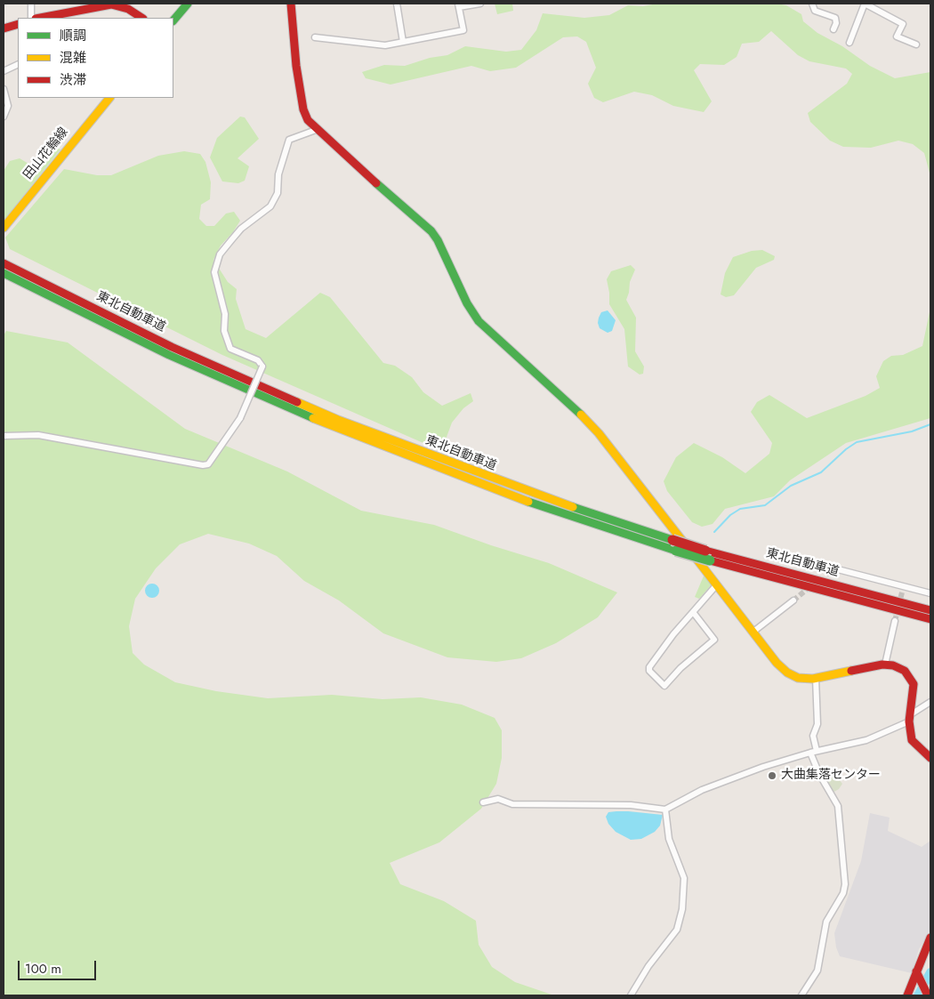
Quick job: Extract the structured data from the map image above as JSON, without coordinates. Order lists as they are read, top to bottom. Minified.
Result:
{"streets":{"main road":["田山花輪線","東北自動車道"]},"places":["大曲集落センター"],"legend":["順調","混雑","渋滞"],"scale_bar":"100 m"}
